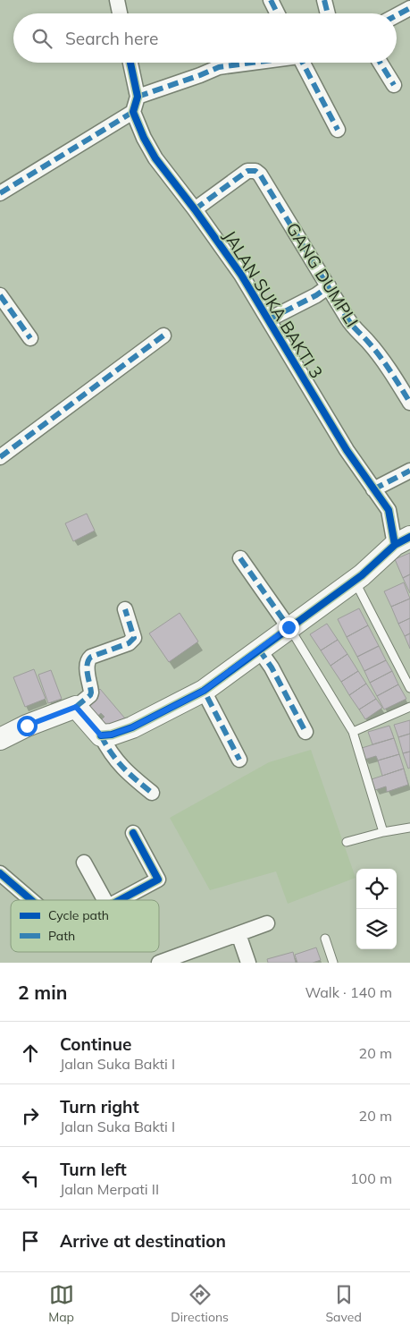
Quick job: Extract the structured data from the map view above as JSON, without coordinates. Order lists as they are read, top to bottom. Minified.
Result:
{"streets":{"street":["GANG DUMPLI","JALAN SUKA BAKTI 3"]},"crossings":[["GANG DUMPLI","JALAN SUKA BAKTI 3"]],"legend":["Cycle path","Path"],"page":{"search":"Search here","heading":["2 min","Walk · 140 m"],"list":[["Continue","Jalan Suka Bakti I","20 m"],["Turn right","Jalan Suka Bakti I","20 m"],["Turn left","Jalan Merpati II","100 m"],"Arrive at destination"],"nav":["Map","Directions","Saved"]}}
